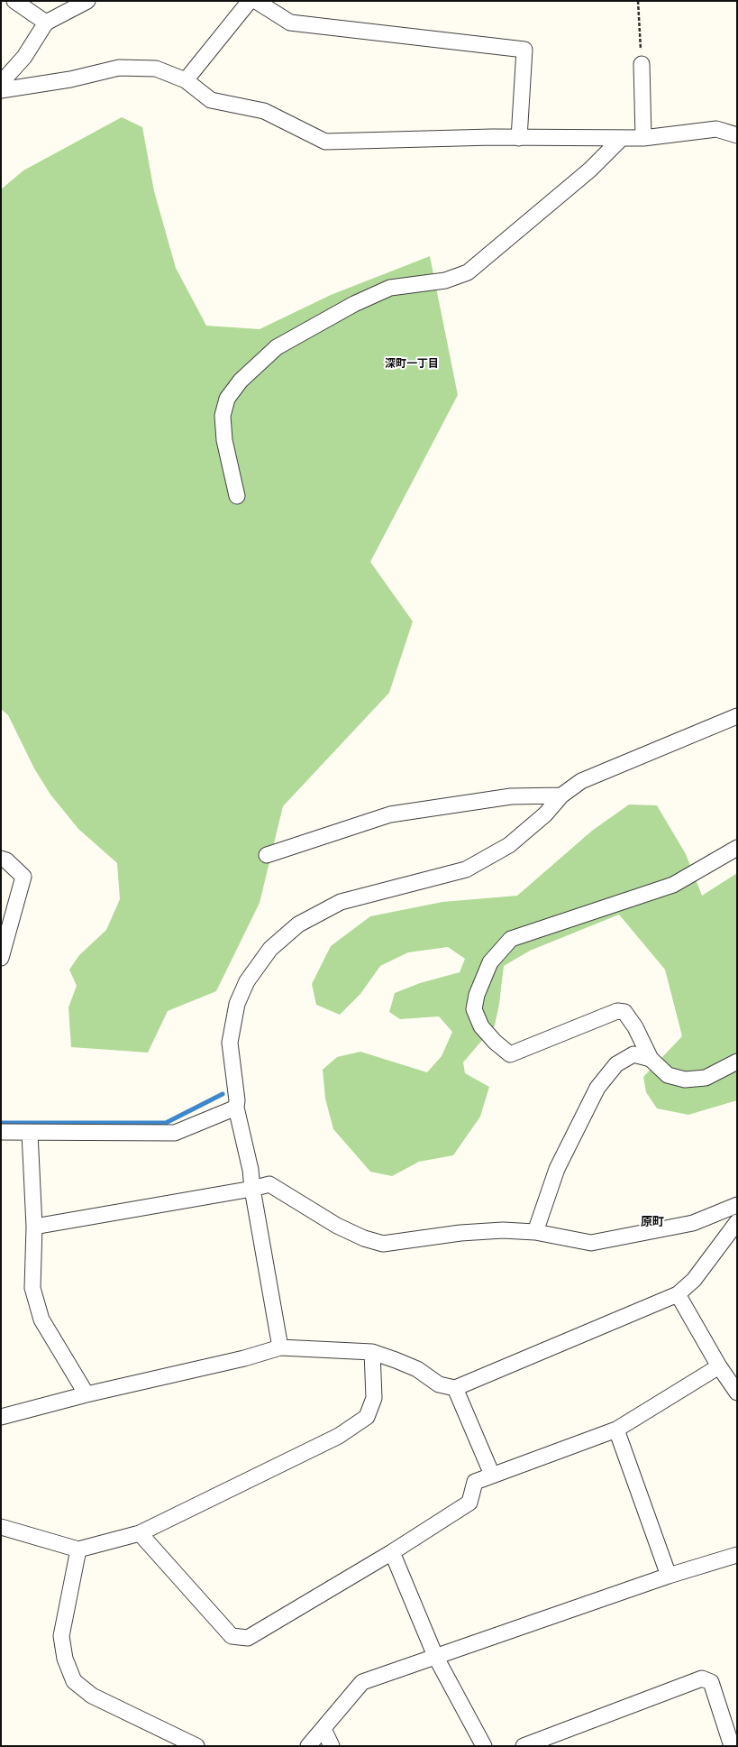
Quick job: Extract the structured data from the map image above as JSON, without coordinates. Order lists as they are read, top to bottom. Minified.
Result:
{"districts":["深町一丁目","原町"]}
